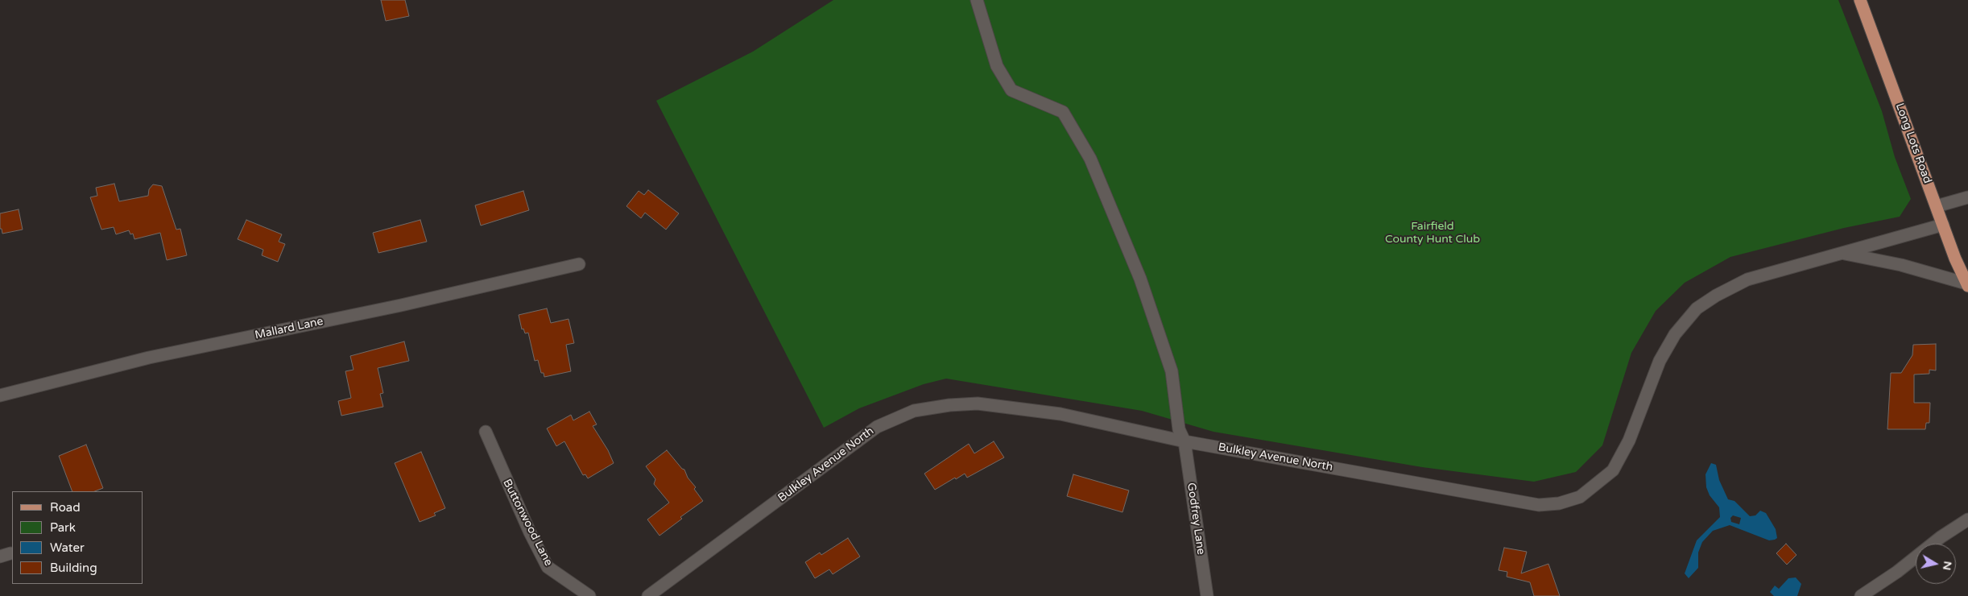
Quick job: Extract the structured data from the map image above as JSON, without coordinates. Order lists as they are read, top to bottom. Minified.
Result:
{"streets":{"main road":["Long Lots Road"],"street":["Mallard Lane","Bulkley Avenue North","Godfrey Lane","Buttonwood Lane"]},"crossings":[["Long Lots Road","Bulkley Avenue North"],["Bulkley Avenue North","Godfrey Lane"]],"parks":["Fairfield County Hunt Club"],"legend":["Road","Park","Water","Building"],"north":"right"}
